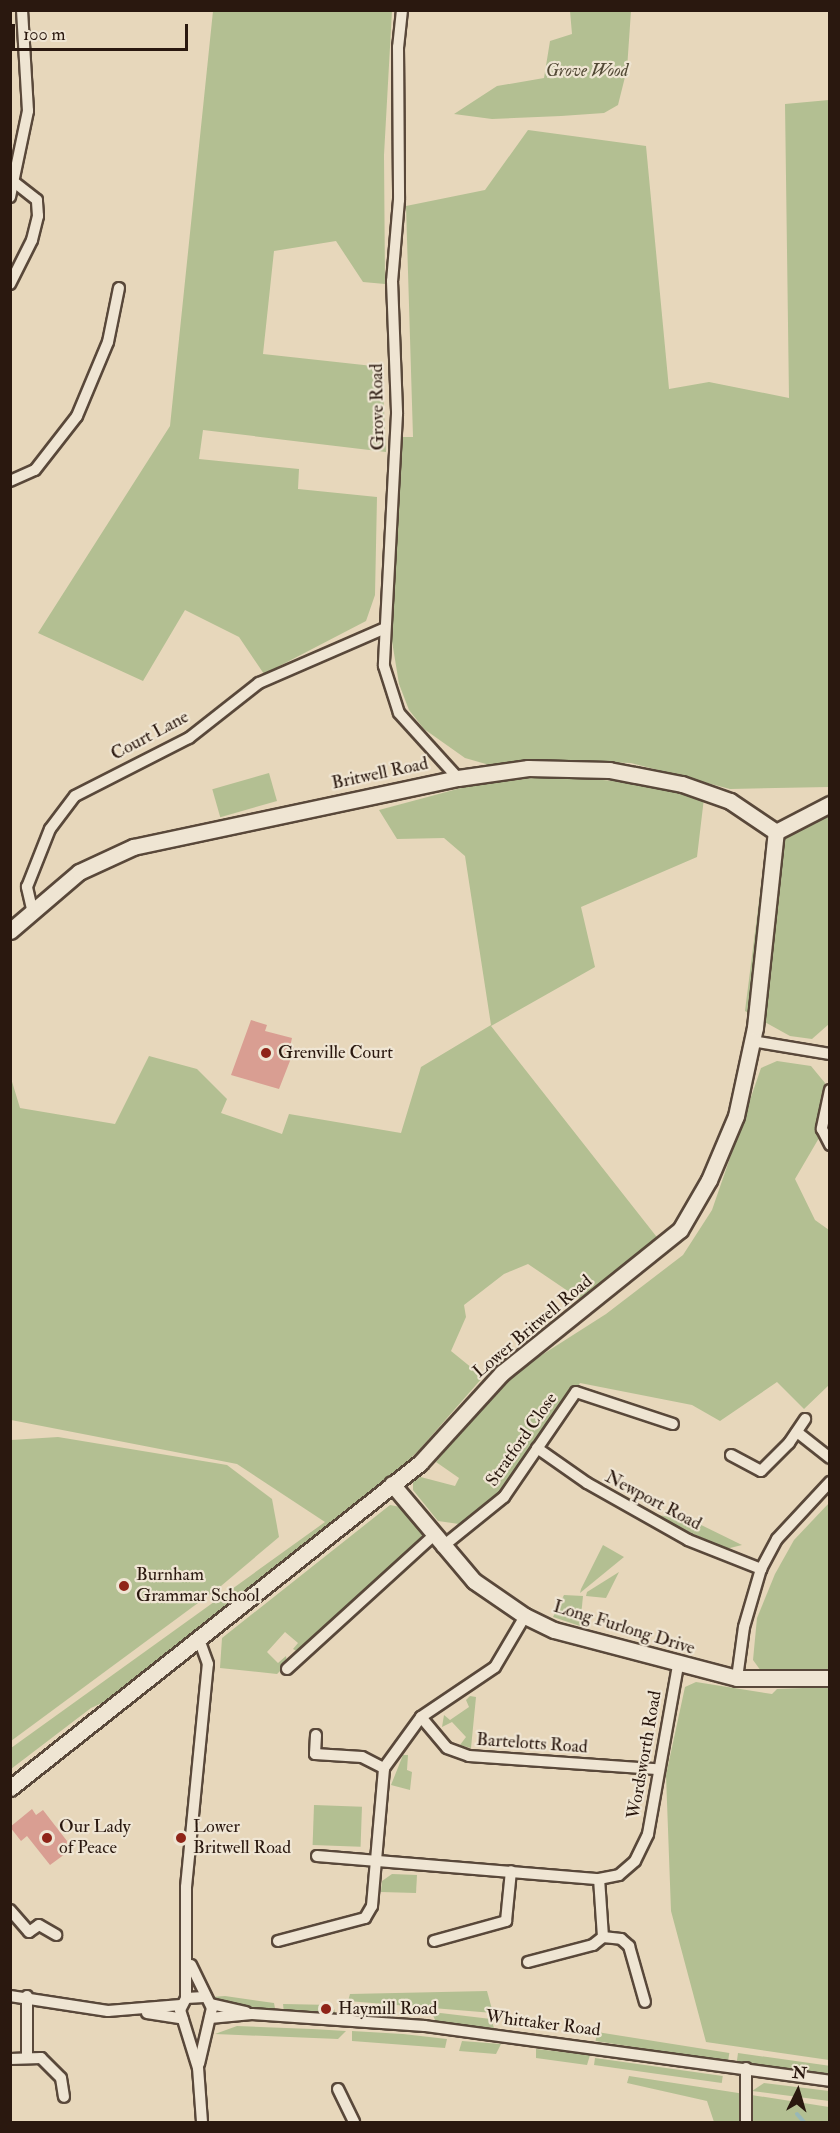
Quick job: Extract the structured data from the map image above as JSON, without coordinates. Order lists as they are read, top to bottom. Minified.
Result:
{"streets":{"street":["Grove Road","Court Lane","Britwell Road","Lower Britwell Road","Stratford Close","Newport Road","Long Furlong Drive","Bartelotts Road","Wordsworth Road","Whittaker Road"]},"crossings":[["Grove Road","Court Lane"],["Grove Road","Britwell Road"],["Court Lane","Britwell Road"],["Britwell Road","Lower Britwell Road"],["Lower Britwell Road","Long Furlong Drive"],["Stratford Close","Newport Road"],["Stratford Close","Long Furlong Drive"],["Long Furlong Drive","Wordsworth Road"],["Bartelotts Road","Wordsworth Road"]],"parks":["Grove Wood"],"places":["Grenville Court","Burnham Grammar School","Our Lady of Peace","Lower Britwell Road","Haymill Road"],"scale_bar":"100 m","north":"top"}
